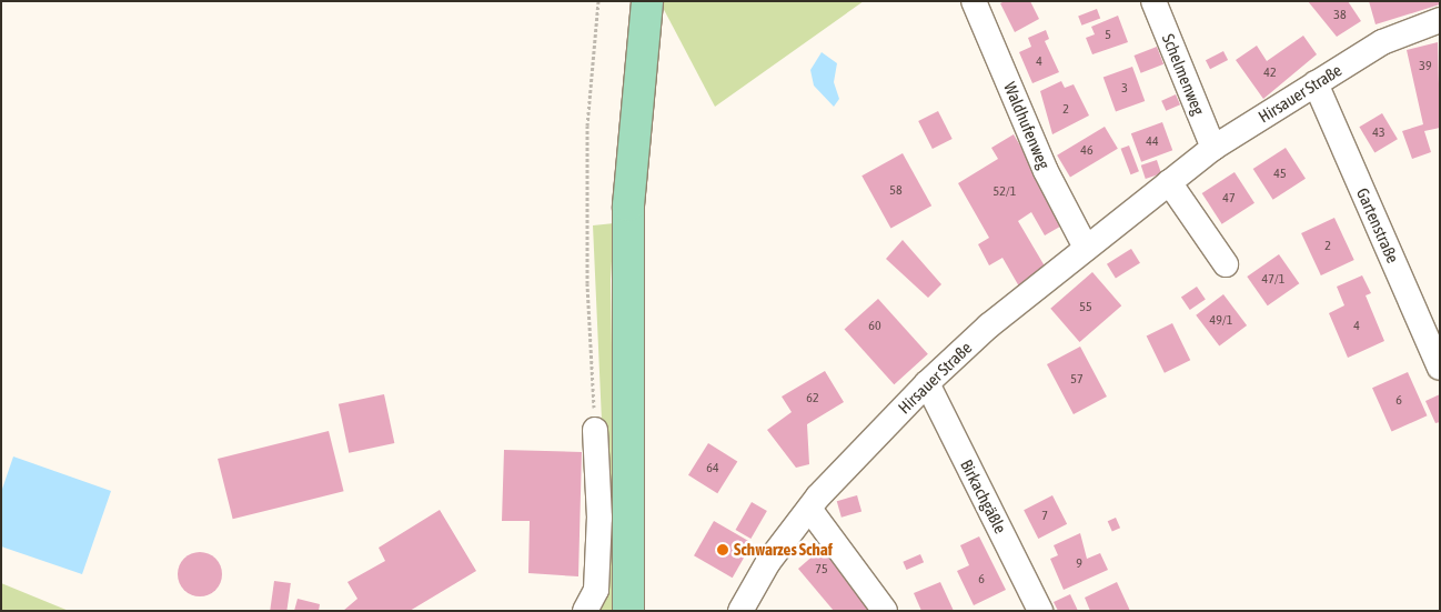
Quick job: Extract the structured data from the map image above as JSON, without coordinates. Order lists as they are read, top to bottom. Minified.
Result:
{"streets":{"street":["Schelmenweg","Hirsauer Straße","Waldhufenweg","Gartenstraße","Birkachgäßle"]},"crossings":[["Schelmenweg","Hirsauer Straße"],["Hirsauer Straße","Waldhufenweg"],["Hirsauer Straße","Gartenstraße"],["Hirsauer Straße","Birkachgäßle"]],"places":["Schwarzes Schaf"],"house_numbers":["38","5","4","39","42","3","2","43","44","46","45","58","52/1","47","2","47/1","55","49/1","60","4","57","62","6","64","7","9","75","6"]}
